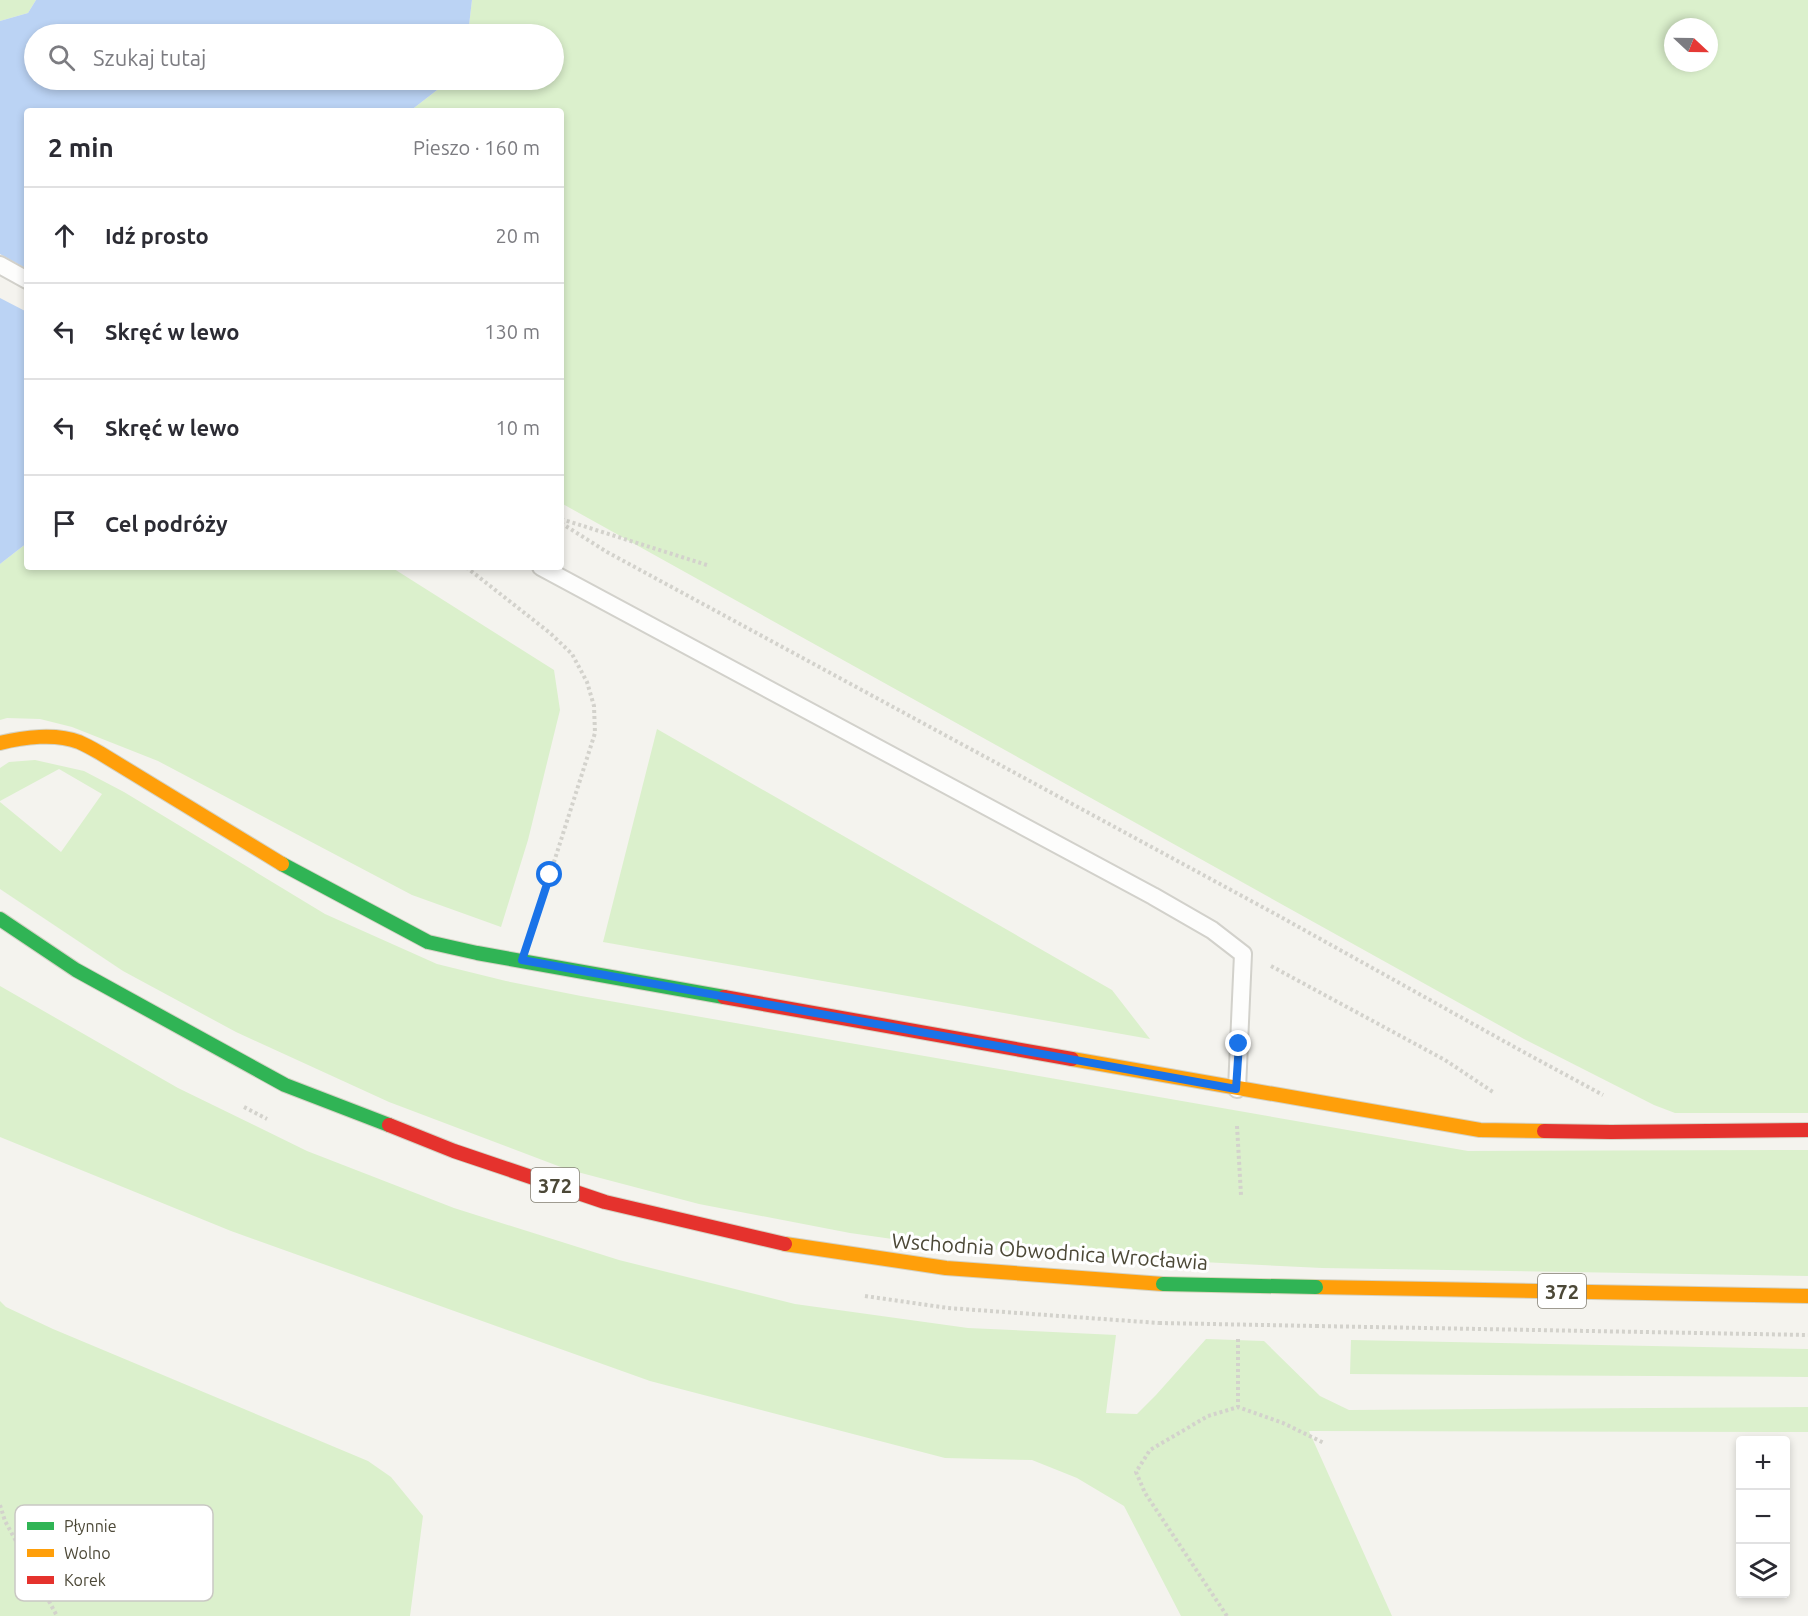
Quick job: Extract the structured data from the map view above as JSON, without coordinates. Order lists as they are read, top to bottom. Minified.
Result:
{"streets":{"street":["372","Wschodnia Obwodnica Wrocławia"]},"legend":["Płynnie","Wolno","Korek"],"north":"right","page":{"search":"Szukaj tutaj","heading":["2 min","Pieszo · 160 m"],"list":[["Idź prosto","20 m"],["Skręć w lewo","130 m"],["Skręć w lewo","10 m"],"Cel podróży"],"map_buttons":["+","−"]}}
